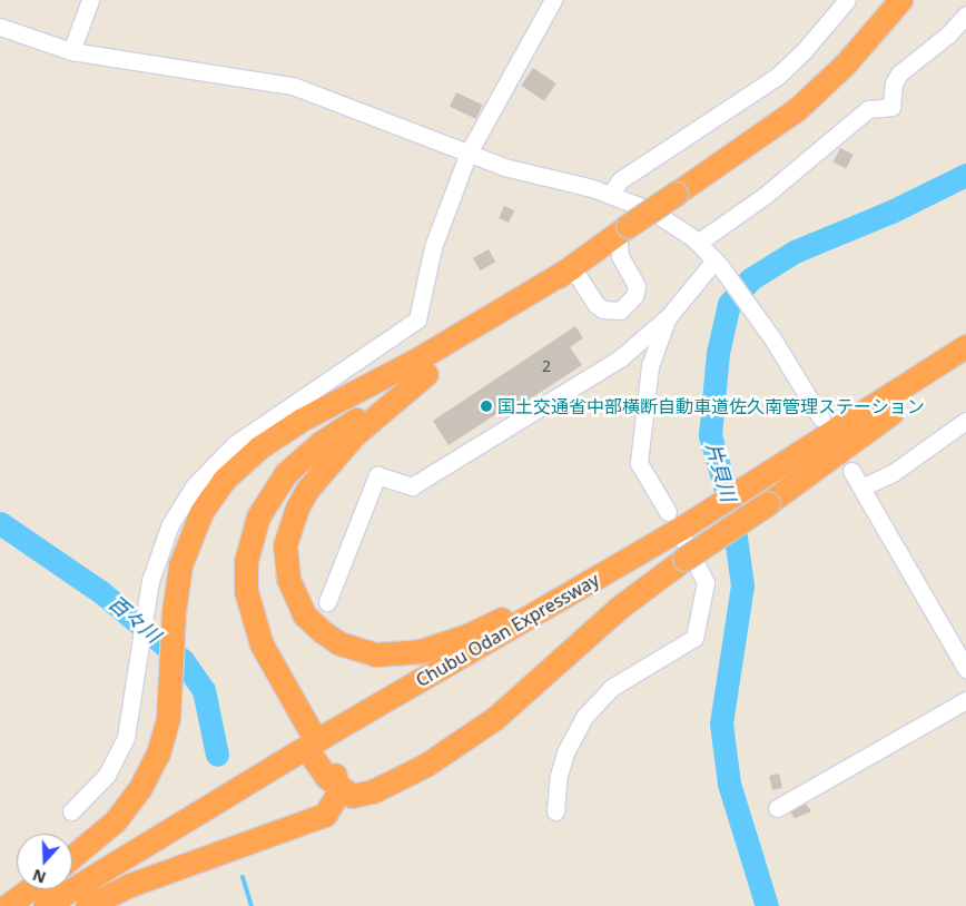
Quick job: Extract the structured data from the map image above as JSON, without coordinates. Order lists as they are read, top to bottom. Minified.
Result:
{"streets":{"highway":["Chubu Odan Expressway"]},"water":["片貝川","百々川"],"places":["国土交通省中部横断自動車道佐久南管理ステーション"],"house_numbers":["2"],"north":"bottom"}
